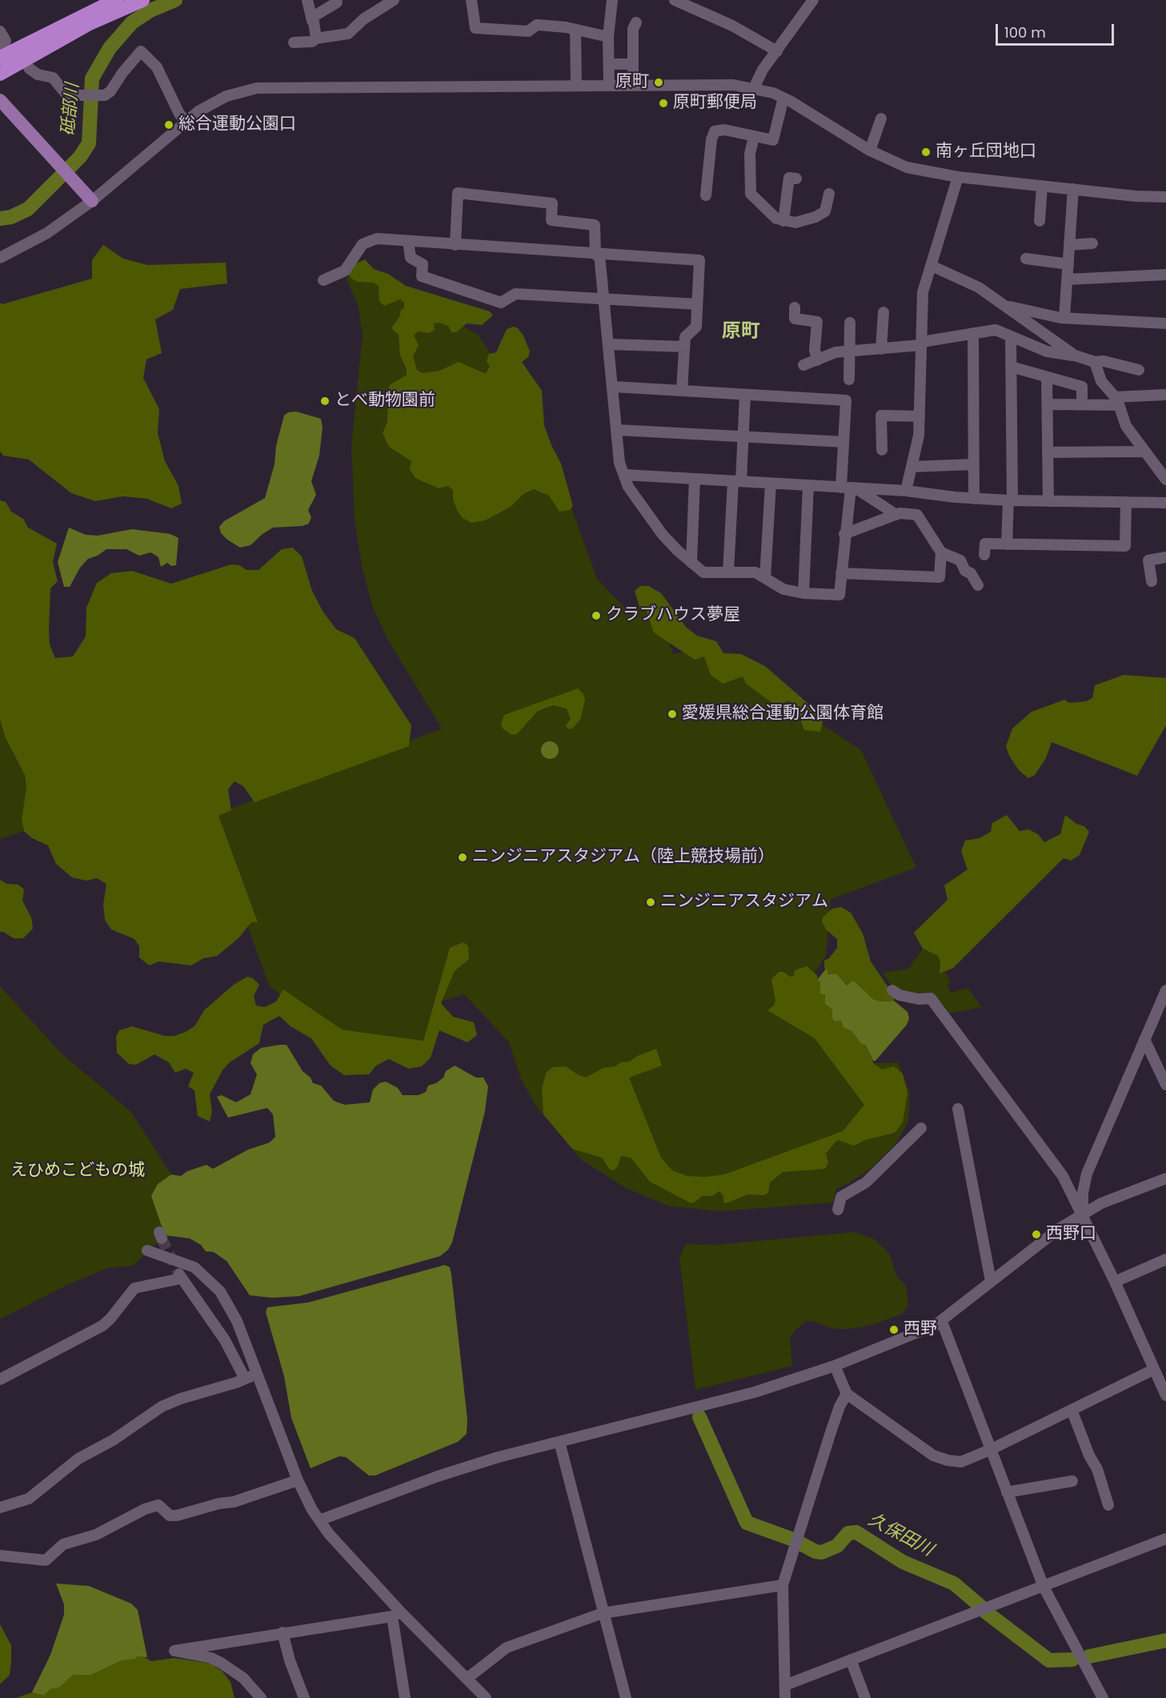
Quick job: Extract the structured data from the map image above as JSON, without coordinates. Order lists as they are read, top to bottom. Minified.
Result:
{"districts":["原町"],"water":["砥部川","久保田川"],"parks":["えひめこどもの城"],"places":["原町","原町郵便局","総合運動公園口","南ヶ丘団地口","とべ動物園前","クラブハウス夢屋","愛媛県総合運動公園体育館","ニンジニアスタジアム（陸上競技場前）","ニンジニアスタジアム","西野口","西野"],"scale_bar":"100 m"}
